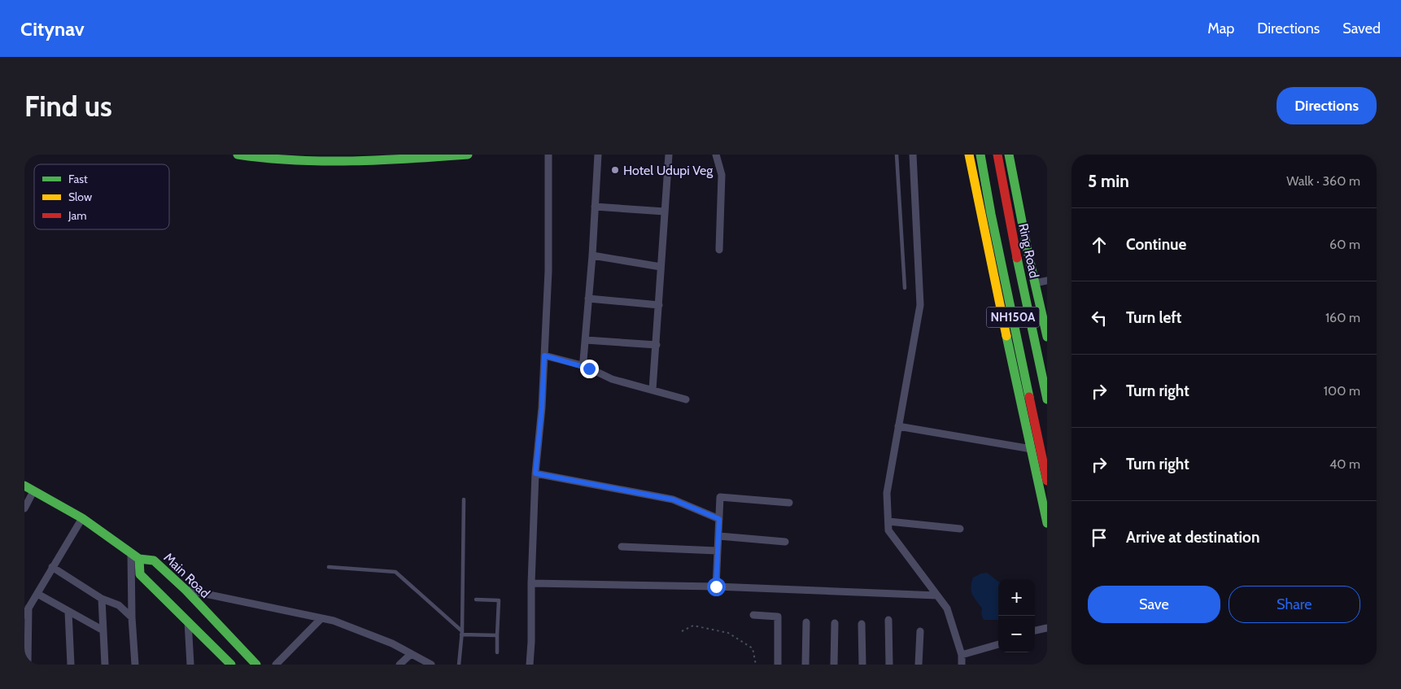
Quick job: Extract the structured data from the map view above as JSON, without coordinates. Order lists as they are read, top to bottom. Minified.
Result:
{"streets":{"main road":["Ring Road","NH150A","Main Road"]},"places":["Hotel Udupi Veg"],"legend":["Fast","Slow","Jam"],"page":{"header":"Citynav","nav":["Map","Directions","Saved"],"buttons":["Directions",["Save","Share"]],"title":"Find us","heading":["5 min","Walk · 360 m"],"list":[["Continue","60 m"],["Turn left","160 m"],["Turn right","100 m"],["Turn right","40 m"],"Arrive at destination"],"map_buttons":["+","−"]}}
